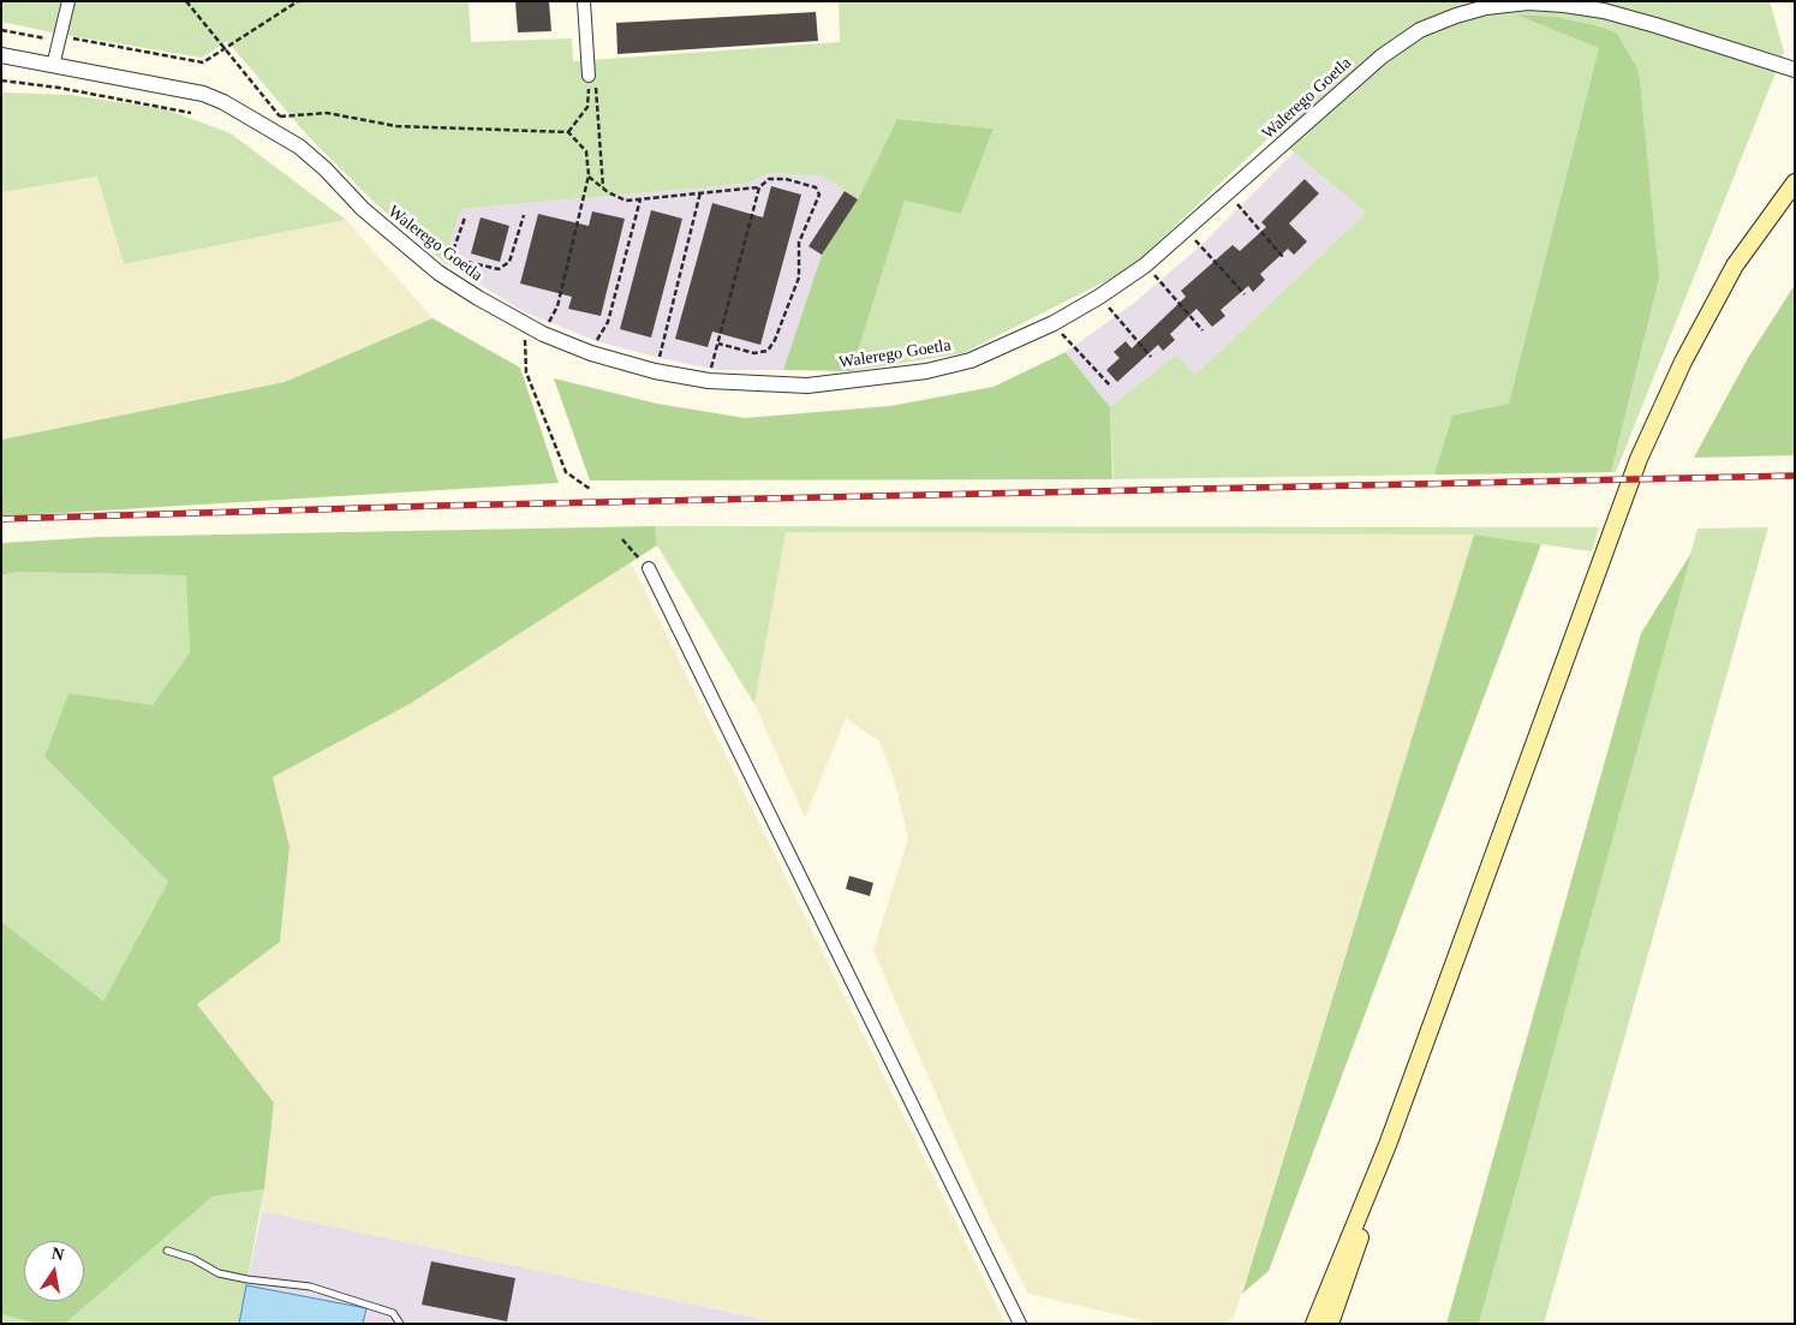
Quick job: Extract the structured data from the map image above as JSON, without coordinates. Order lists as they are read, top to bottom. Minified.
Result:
{"streets":{"street":["Walerego Goetla"]},"north":"top"}
